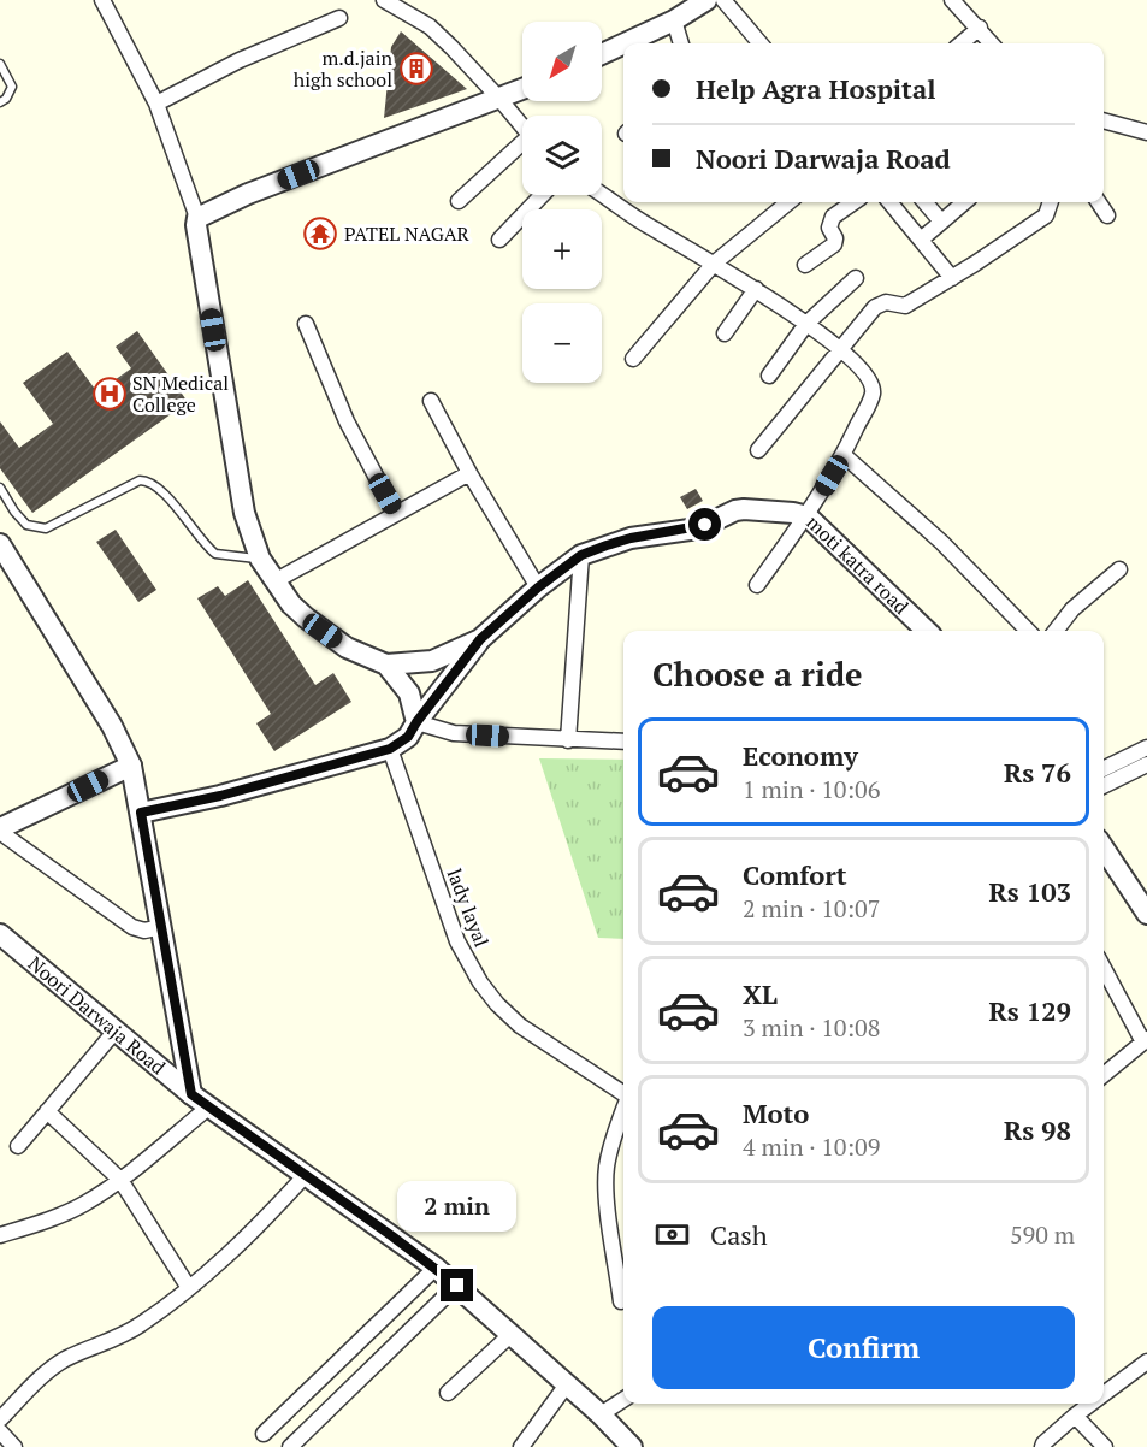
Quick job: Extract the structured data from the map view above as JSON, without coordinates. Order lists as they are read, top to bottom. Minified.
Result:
{"streets":{"street":["moti katra road","lady layal","Noori Darwaja Road"]},"places":{"building":["m.d.jain high school"],"temple":["PATEL NAGAR"],"hospital":["SN Medical College"]},"north":"bottom left","page":{"map_buttons":["+","−"],"banner":["Help Agra Hospital","Noori Darwaja Road"],"heading":"Choose a ride","list":[{"name":"Economy","note":"1 min · 10:06","value":"Rs 76"},{"name":"Comfort","note":"2 min · 10:07","value":"Rs 103"},{"name":"XL","note":"3 min · 10:08","value":"Rs 129"},{"name":"Moto","note":"4 min · 10:09","value":"Rs 98"}],"bubble":"2 min","pay":["Cash","590 m"],"buttons":"Confirm"}}
